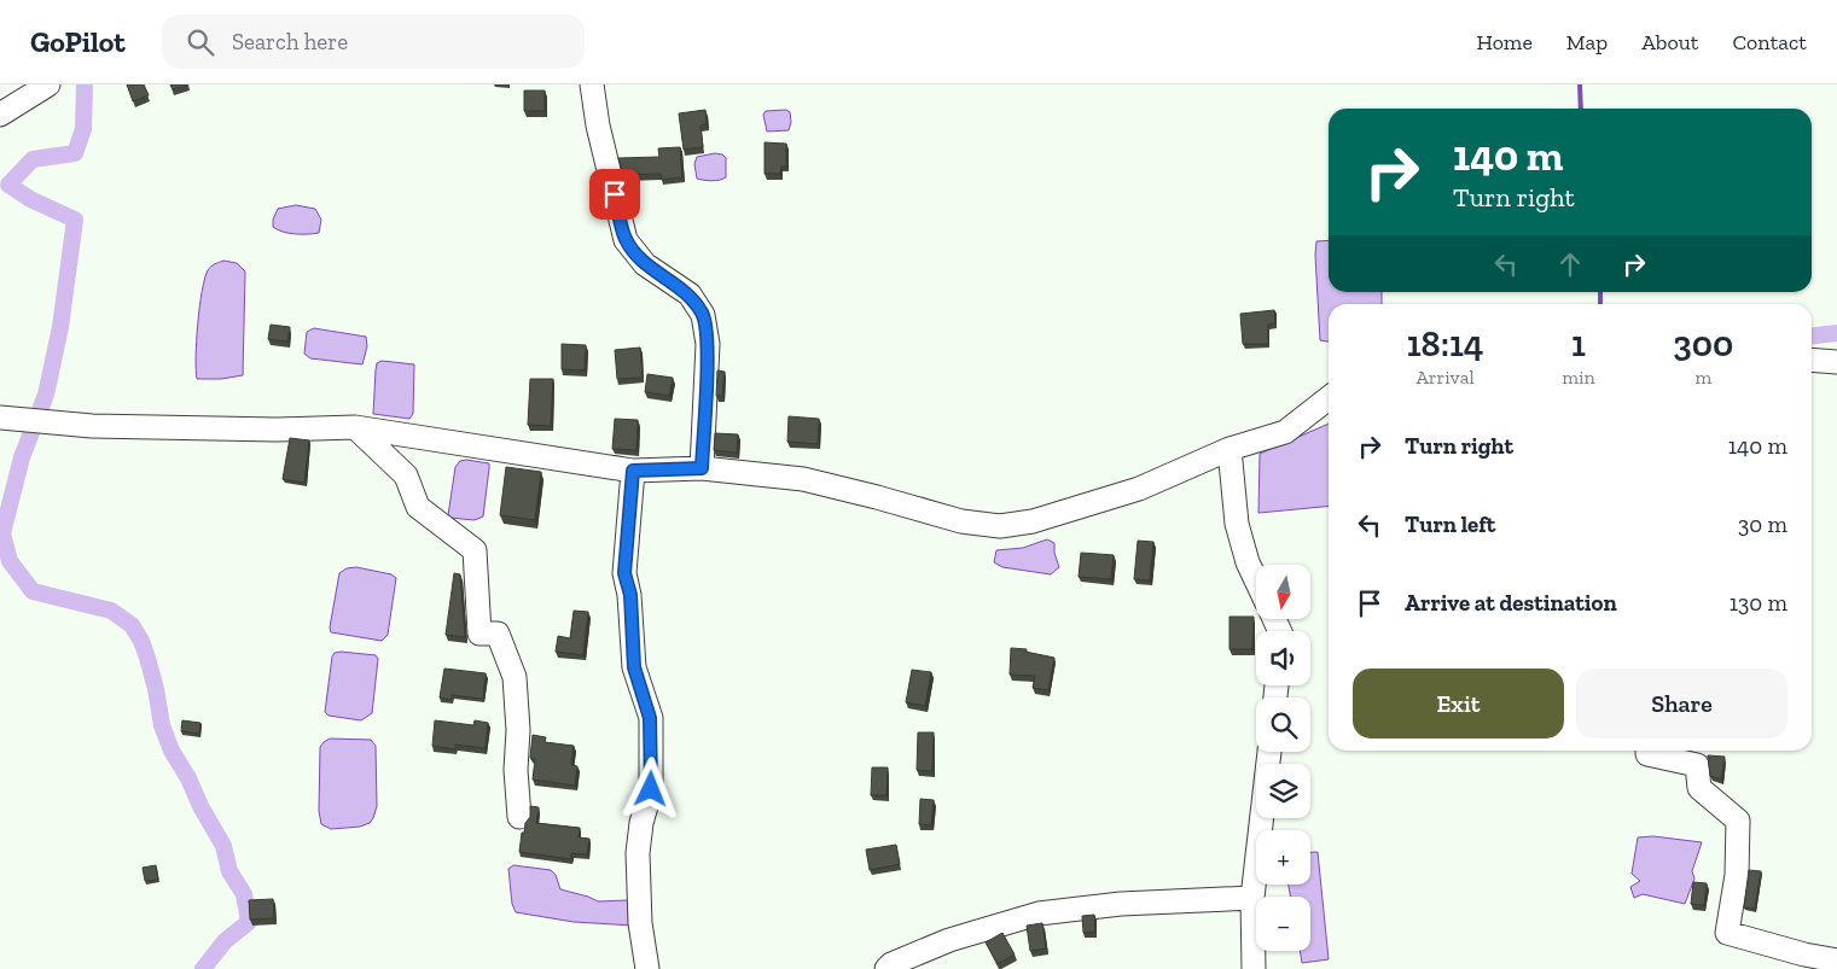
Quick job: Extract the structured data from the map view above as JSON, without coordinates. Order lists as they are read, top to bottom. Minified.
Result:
{"north":"bottom","page":{"header":"GoPilot","search":"Search here","nav":["Home","Map","About","Contact"],"turn":["140 m","Turn right"],"eta":["18:14","Arrival","1","min","300","m"],"list":[{"name":"Turn right","value":"140 m"},{"name":"Turn left","value":"30 m"},{"name":"Arrive at destination","value":"130 m"}],"map_buttons":["+","−"],"buttons":["Exit","Share"]}}
